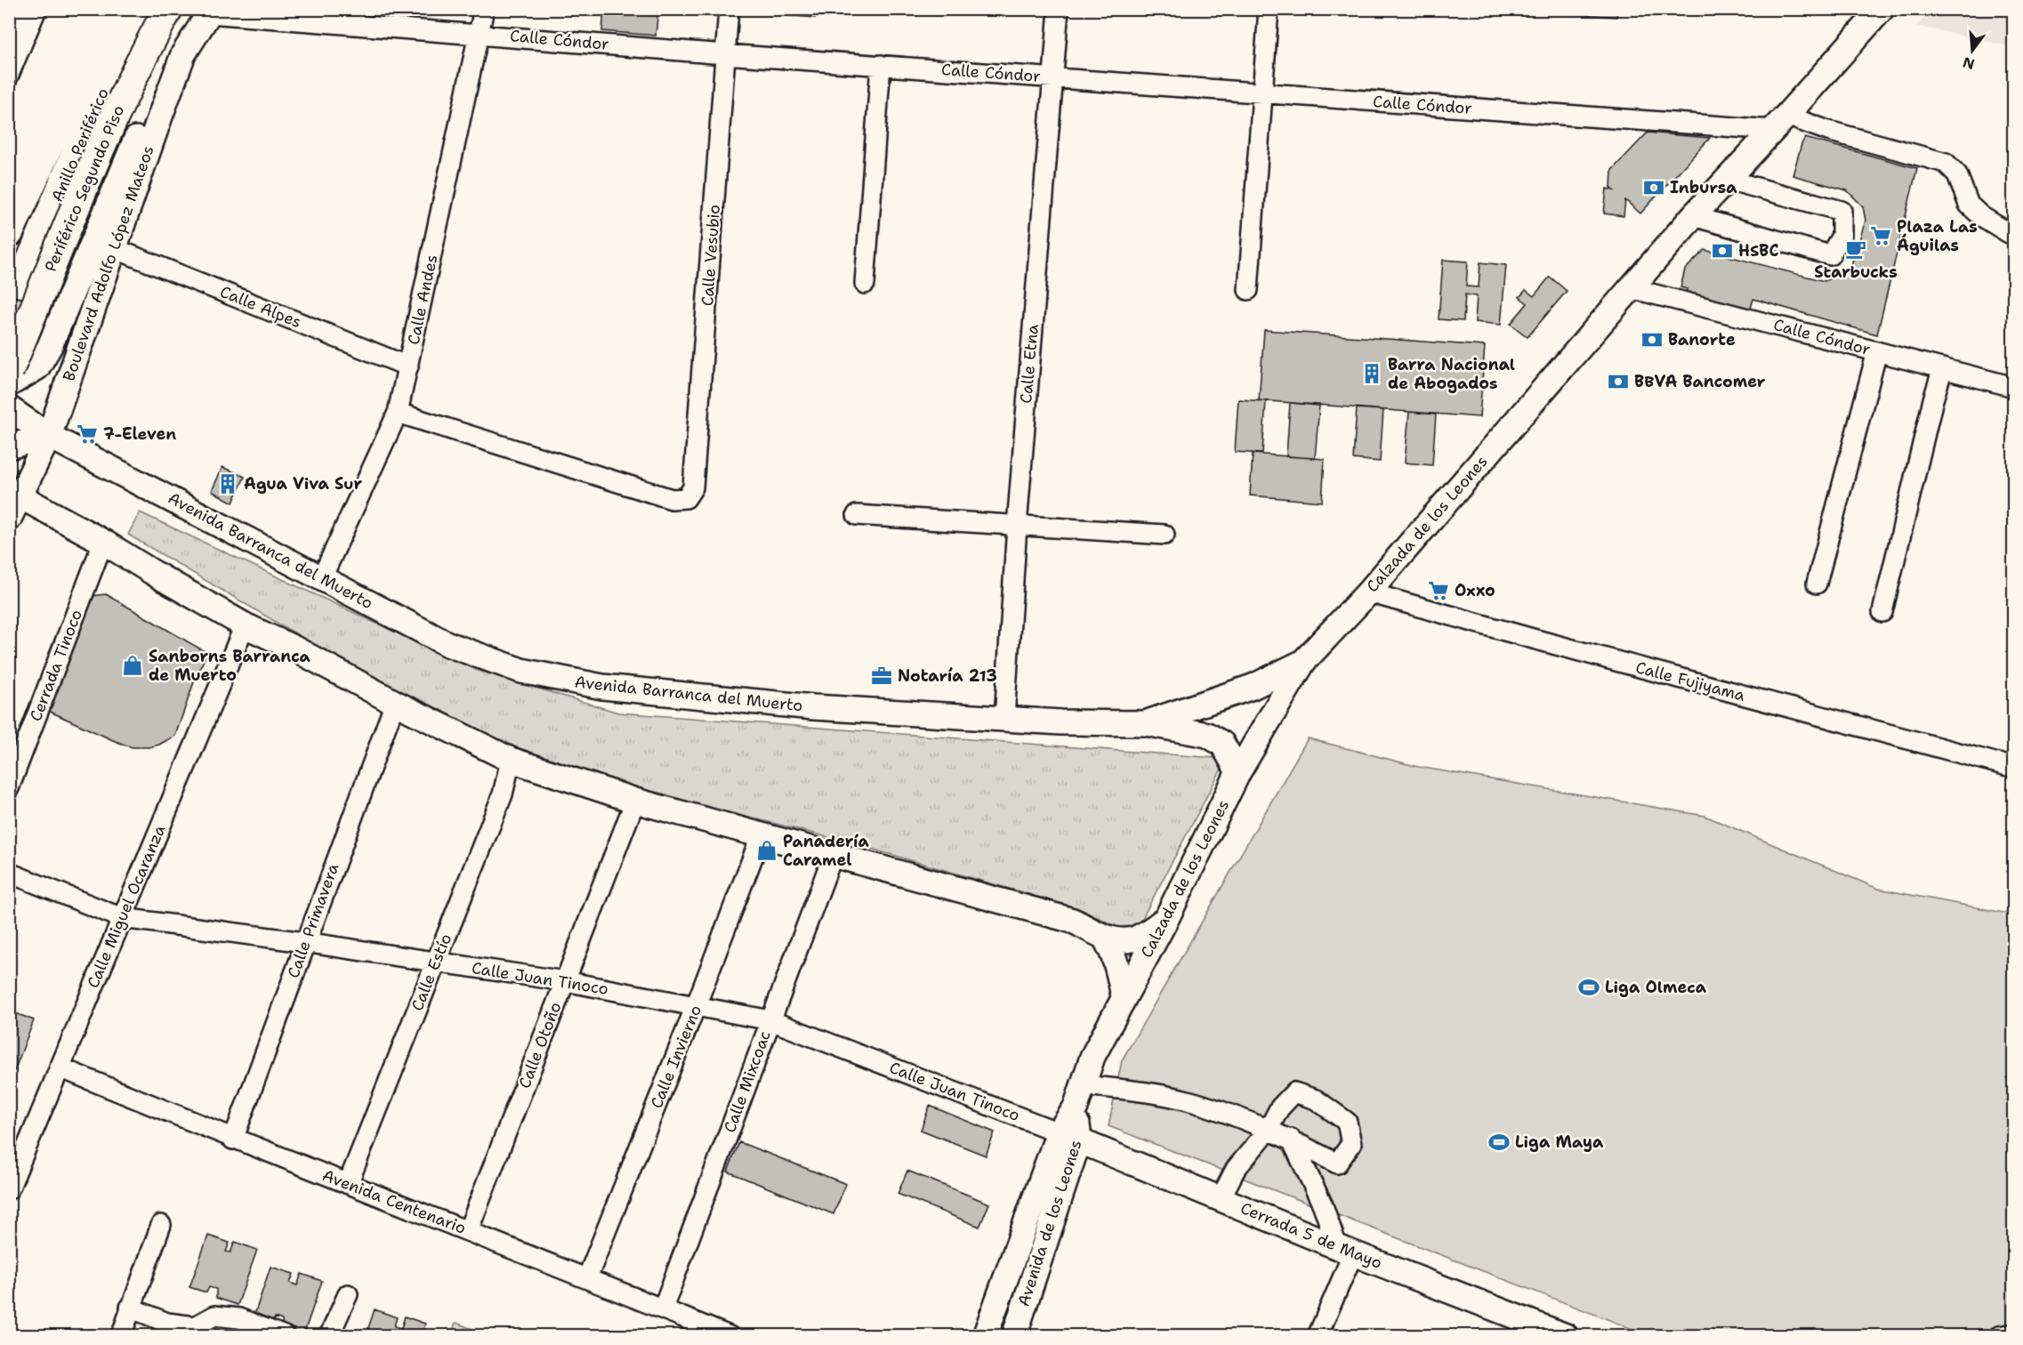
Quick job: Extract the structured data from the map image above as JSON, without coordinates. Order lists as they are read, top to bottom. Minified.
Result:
{"streets":{"highway":["Anillo Periférico","Periférico Segundo Piso"],"main road":["Boulevard Adolfo López Mateos","Calzada de los Leones","Avenida Barranca del Muerto","Avenida de los Leones","Cerrada 5 de Mayo"],"street":["Calle Cóndor","Calle Vesubio","Calle Andes","Calle Alpes","Calle Etna","Cerrada Tinoco","Calle Fujiyama","Calle Miguel Ocaranza","Calle Primavera","Calle Estío","Calle Juan Tinoco","Calle Otoño","Calle Invierno","Calle Mixcoac","Avenida Centenario"]},"crossings":[["Calle Cóndor","Calle Vesubio"],["Calle Cóndor","Boulevard Adolfo López Mateos"],["Calle Cóndor","Calle Andes"],["Calle Cóndor","Calle Etna"],["Calle Cóndor","Calzada de los Leones"],["Calle Vesubio","Calle Andes"],["Boulevard Adolfo López Mateos","Calle Alpes"],["Boulevard Adolfo López Mateos","Avenida Barranca del Muerto"],["Calle Andes","Calle Alpes"],["Calle Andes","Avenida Barranca del Muerto"],["Calle Etna","Avenida Barranca del Muerto"],["Calzada de los Leones","Avenida Barranca del Muerto"],["Calzada de los Leones","Calle Fujiyama"],["Calzada de los Leones","Avenida de los Leones"],["Calle Miguel Ocaranza","Calle Juan Tinoco"],["Calle Miguel Ocaranza","Avenida Centenario"],["Calle Primavera","Calle Juan Tinoco"],["Calle Primavera","Avenida Centenario"],["Calle Estío","Calle Juan Tinoco"],["Calle Estío","Avenida Centenario"],["Calle Juan Tinoco","Calle Otoño"],["Calle Juan Tinoco","Calle Invierno"],["Calle Juan Tinoco","Calle Mixcoac"],["Calle Juan Tinoco","Avenida de los Leones"],["Calle Juan Tinoco","Cerrada 5 de Mayo"],["Calle Otoño","Avenida Centenario"],["Calle Invierno","Avenida Centenario"],["Calle Mixcoac","Avenida Centenario"],["Avenida de los Leones","Cerrada 5 de Mayo"]],"places":{"bank":["Inbursa","HSBC","Banorte","BBVA Bancomer"],"supermarket":["Plaza Las Águilas","7-Eleven","Oxxo"],"cafe":["Starbucks"],"building":["Barra Nacional de Abogados","Agua Viva Sur"],"shop":["Sanborns Barranca de Muerto","Panadería Caramel"],"office":["Notaría 213"],"sports":["Liga Olmeca","Liga Maya"]},"north":"bottom"}
